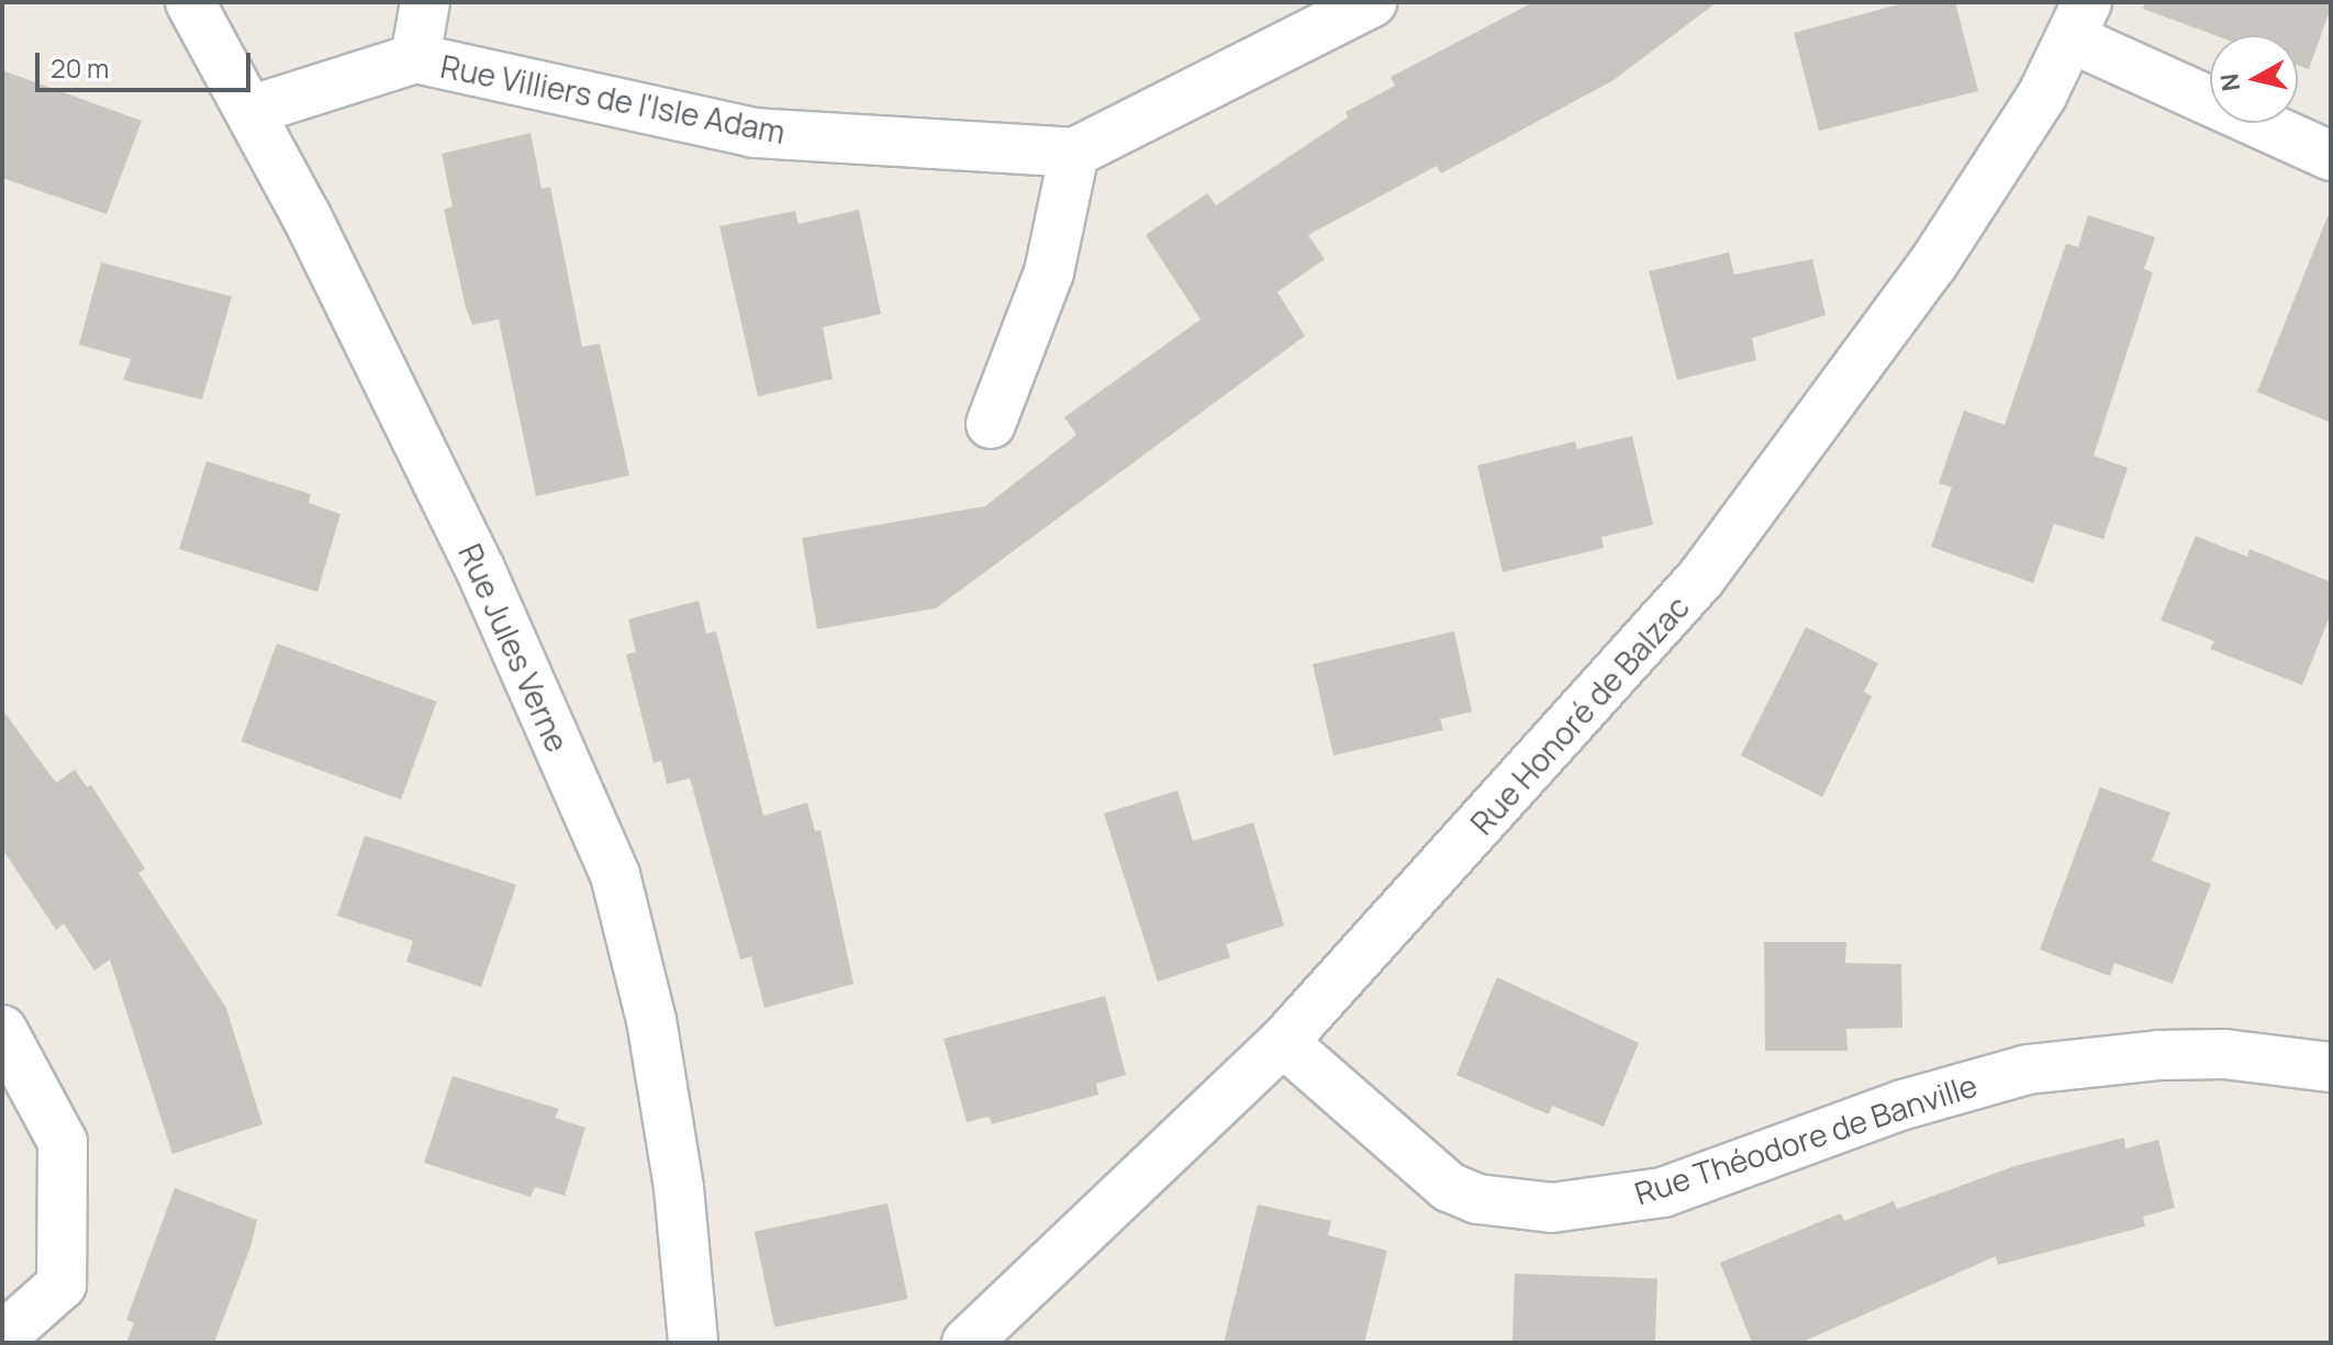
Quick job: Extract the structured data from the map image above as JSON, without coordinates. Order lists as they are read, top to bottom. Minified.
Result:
{"streets":{"street":["Rue Villiers de l'Isle Adam","Rue Jules Verne","Rue Honoré de Balzac","Rue Théodore de Banville"]},"crossings":[["Rue Villiers de l'Isle Adam","Rue Jules Verne"],["Rue Honoré de Balzac","Rue Théodore de Banville"]],"scale_bar":"20 m","north":"left"}
